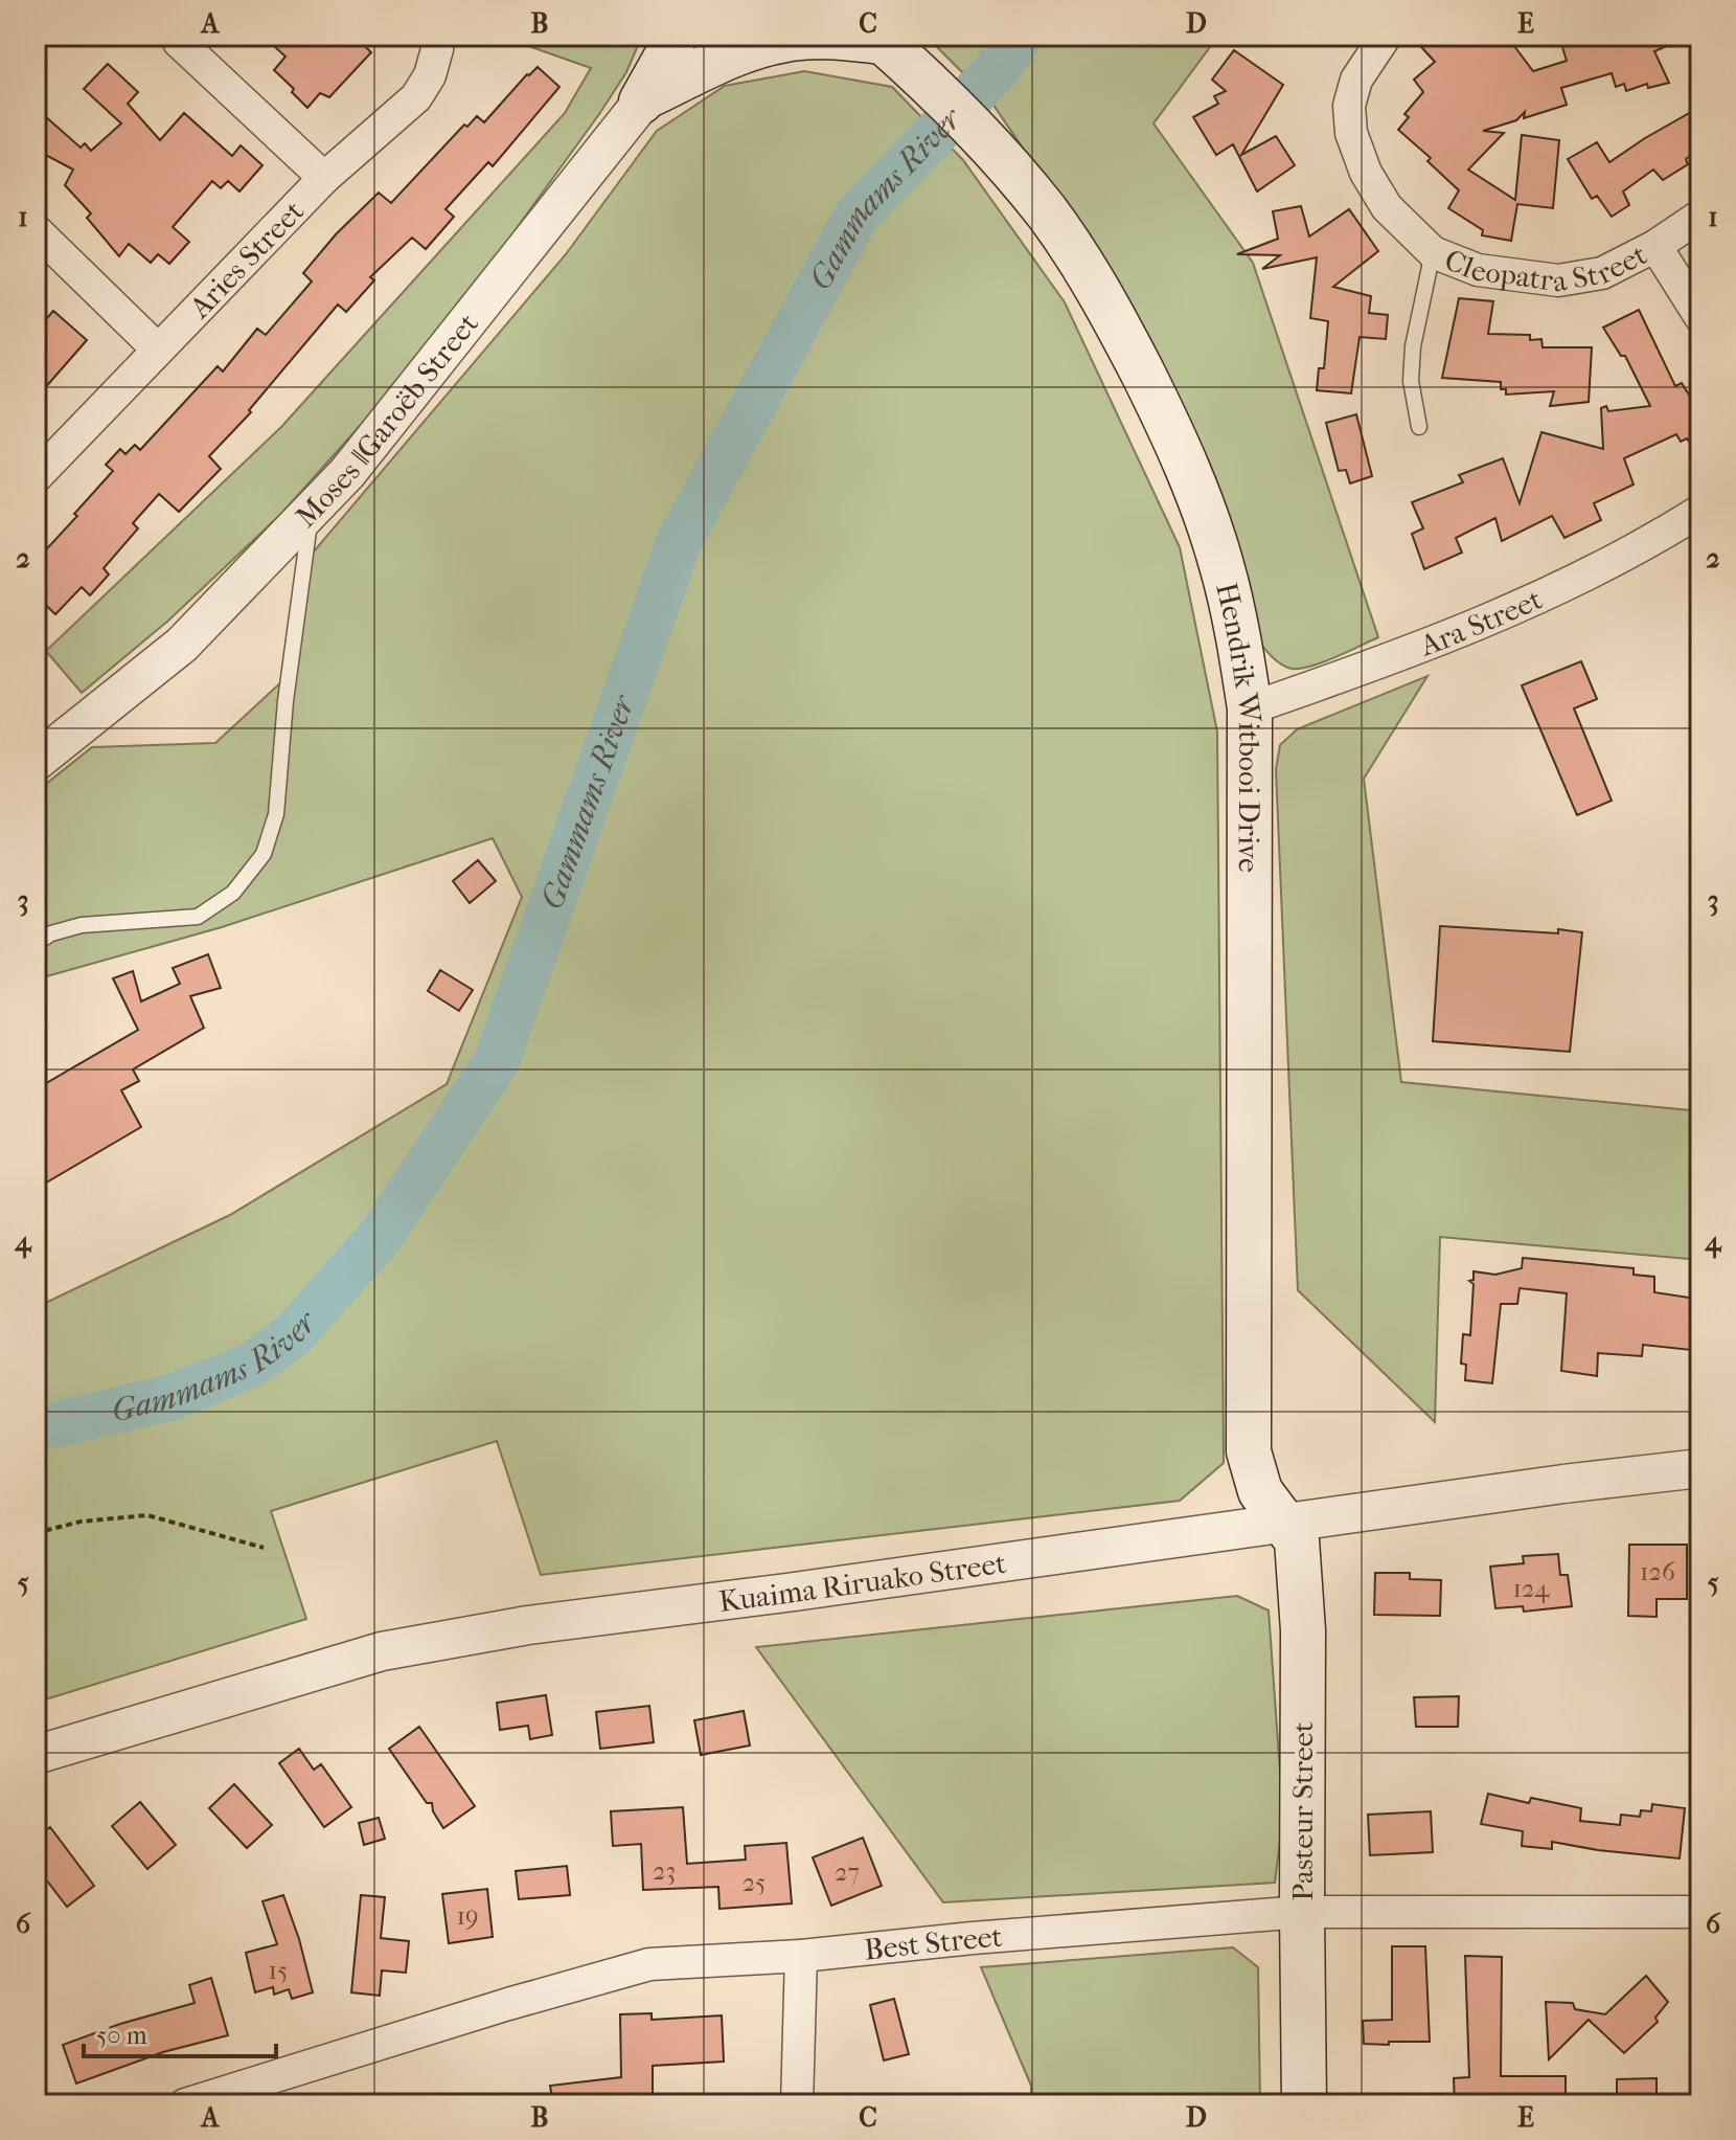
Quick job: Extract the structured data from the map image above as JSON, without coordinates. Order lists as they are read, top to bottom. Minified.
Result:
{"streets":{"main road":["Hendrik Witbooi Drive","Pasteur Street"],"street":["Cleopatra Street","Aries Street","Moses ǁGaroëb Street","Ara Street","Kuaima Riruako Street","Best Street"]},"crossings":[["Ara Street","Hendrik Witbooi Drive"],["Hendrik Witbooi Drive","Kuaima Riruako Street"],["Hendrik Witbooi Drive","Pasteur Street"],["Kuaima Riruako Street","Pasteur Street"],["Pasteur Street","Best Street"]],"water":["Gammams River"],"house_numbers":["126","124","23","27","25","19","15"],"scale_bar":"50 m","grid":{"columns":["A","B","C","D","E"],"rows":["1","2","3","4","5","6"]}}
